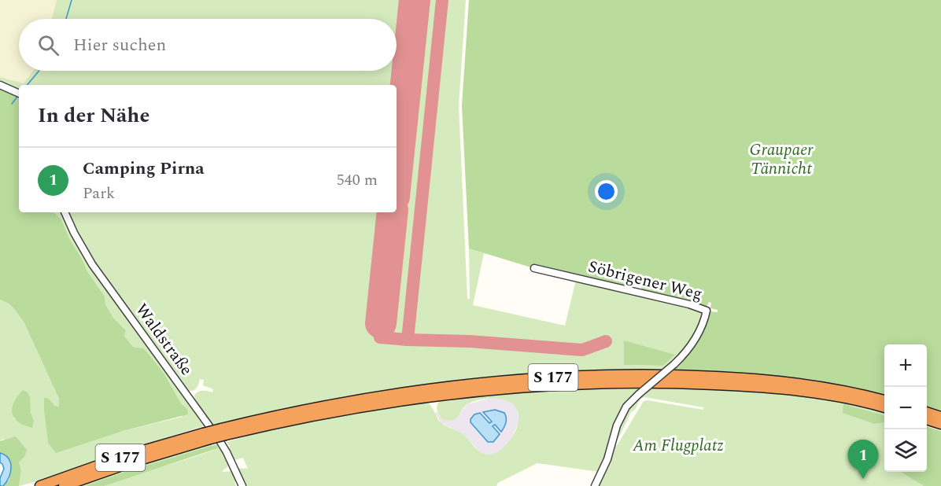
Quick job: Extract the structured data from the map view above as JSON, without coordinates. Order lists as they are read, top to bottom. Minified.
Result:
{"streets":{"highway":["S 177"],"street":["Söbrigener Weg","Waldstraße"]},"parks":["Graupaer Tännicht","Am Flugplatz"],"page":{"search":"Hier suchen","heading":"In der Nähe","list":[{"mark":"1","name":"Camping Pirna","note":"Park","value":"540 m"}],"map_buttons":["+","−"],"pins":"1"}}
